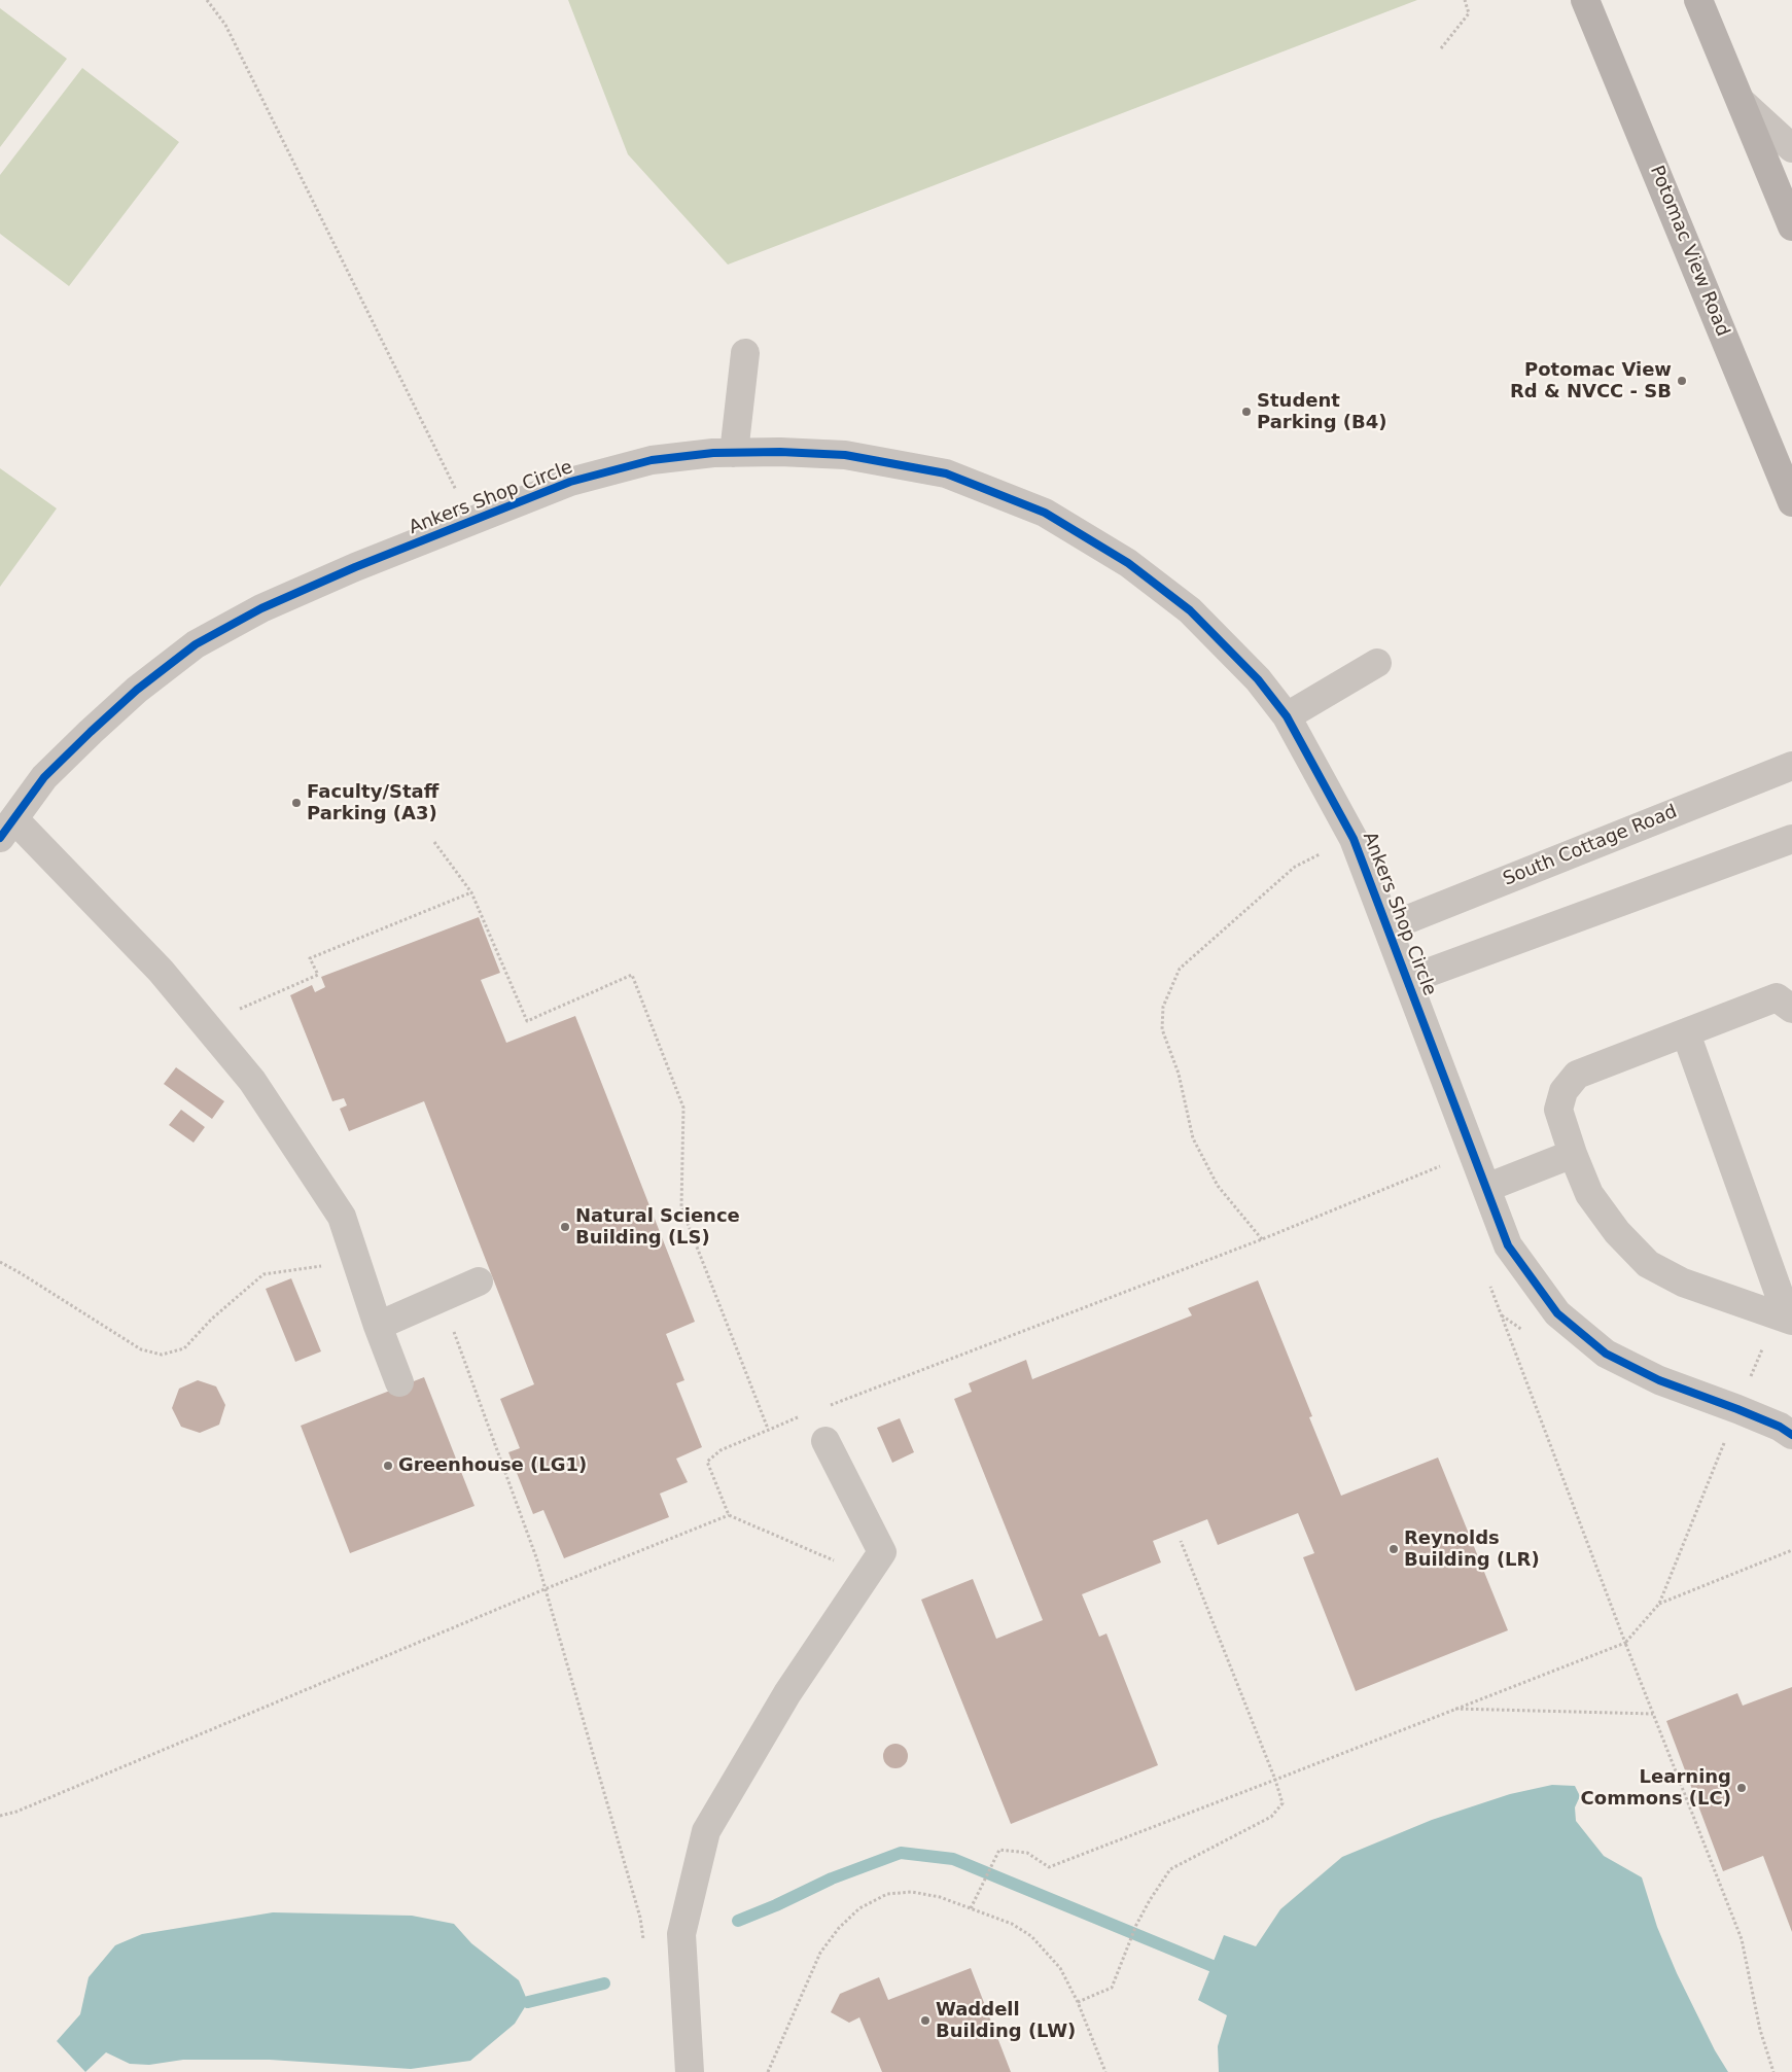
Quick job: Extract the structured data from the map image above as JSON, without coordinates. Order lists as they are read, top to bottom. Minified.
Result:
{"streets":{"main road":["Potomac View Road"],"street":["Ankers Shop Circle","South Cottage Road"]},"crossings":[["Ankers Shop Circle","South Cottage Road"]],"places":["Potomac View Rd & NVCC - SB","Student Parking (B4)","Faculty/Staff Parking (A3)","Natural Science Building (LS)","Greenhouse (LG1)","Reynolds Building (LR)","Learning Commons (LC)","Waddell Building (LW)"]}
